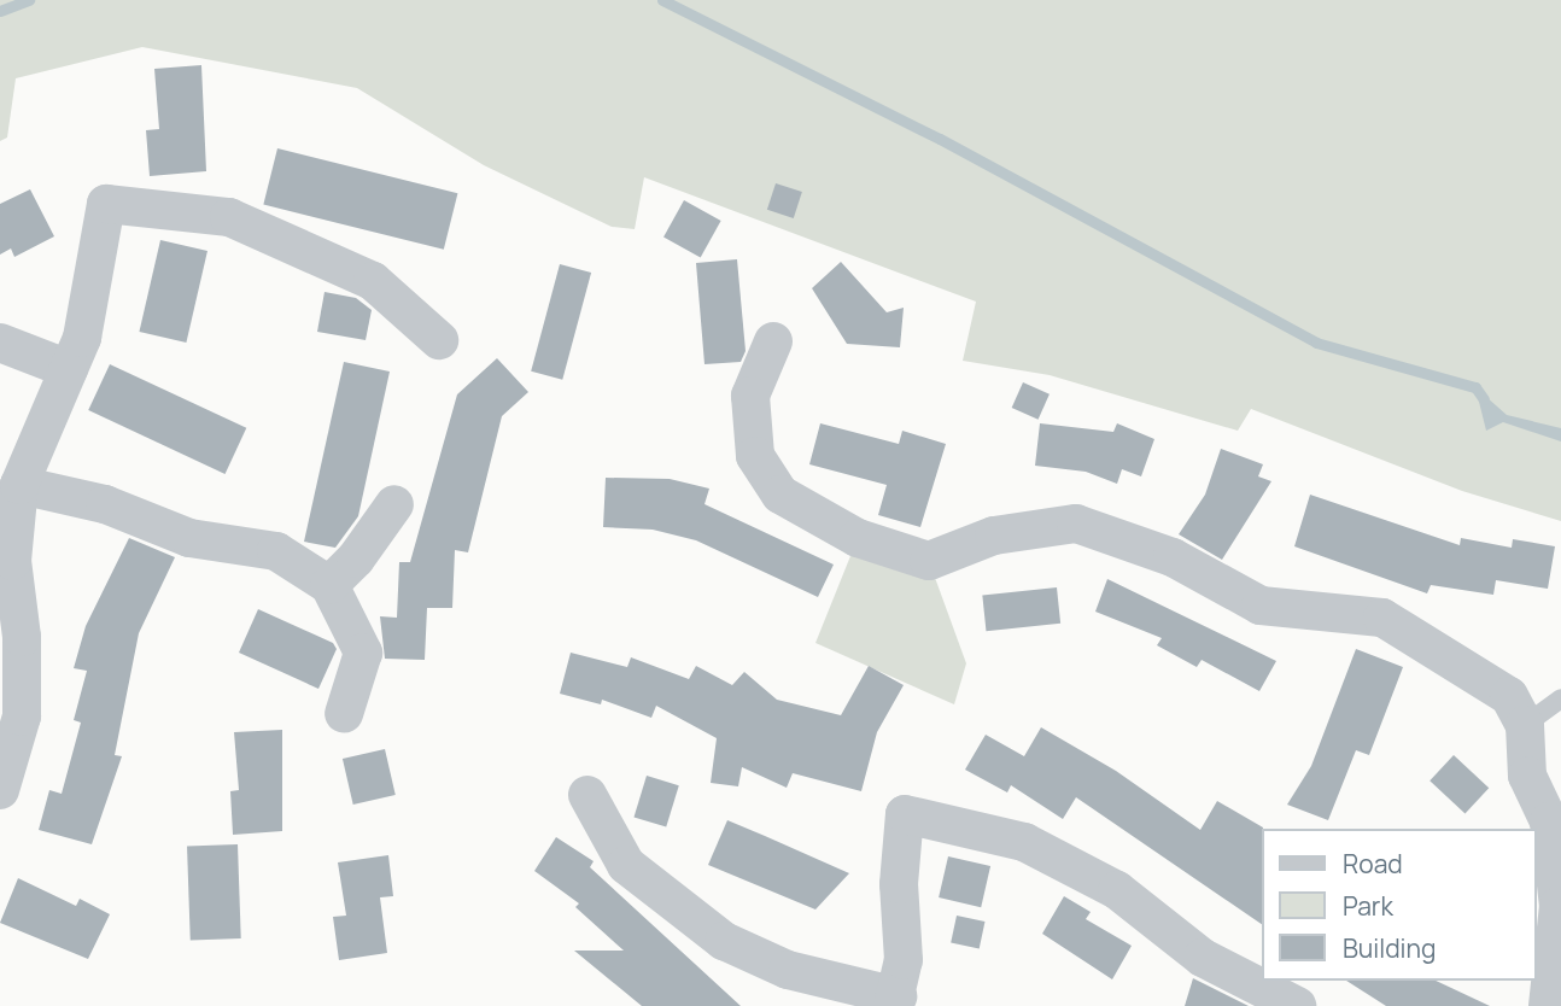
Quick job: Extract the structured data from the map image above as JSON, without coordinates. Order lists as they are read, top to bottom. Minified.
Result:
{"legend":["Road","Park","Building"]}
